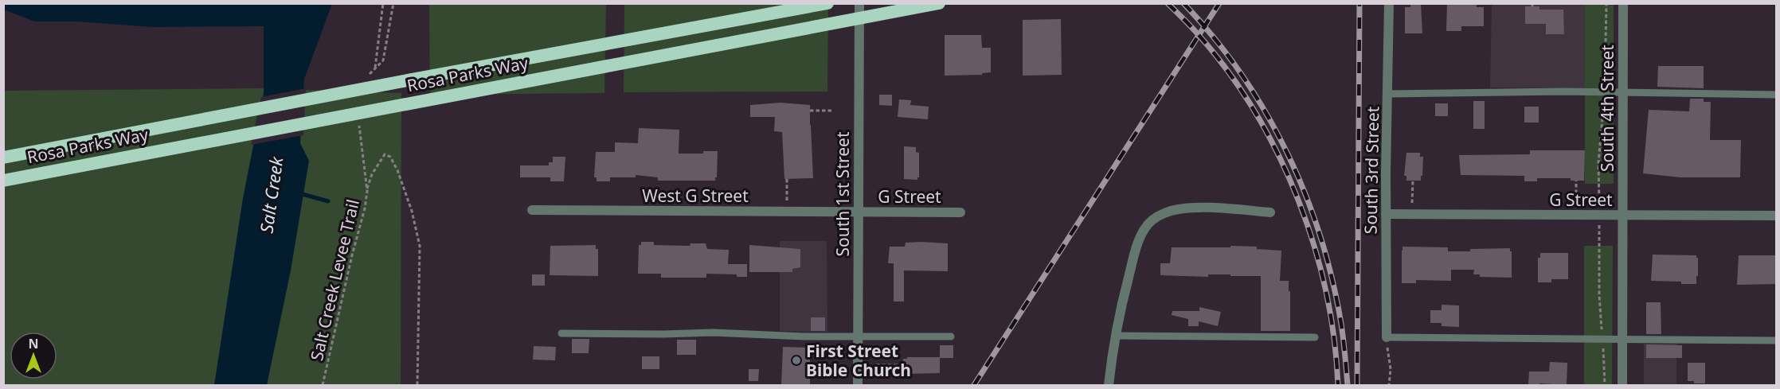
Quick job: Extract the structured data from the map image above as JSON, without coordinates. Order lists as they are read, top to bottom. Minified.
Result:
{"streets":{"highway":["Rosa Parks Way"],"street":["South 4th Street","South 3rd Street","South 1st Street","West G Street","G Street"],"path":["Salt Creek Levee Trail"]},"crossings":[["South 4th Street","G Street"],["South 3rd Street","G Street"],["South 1st Street","West G Street"],["South 1st Street","G Street"],["West G Street","G Street"]],"water":["Salt Creek"],"places":["First Street Bible Church"],"north":"top"}
